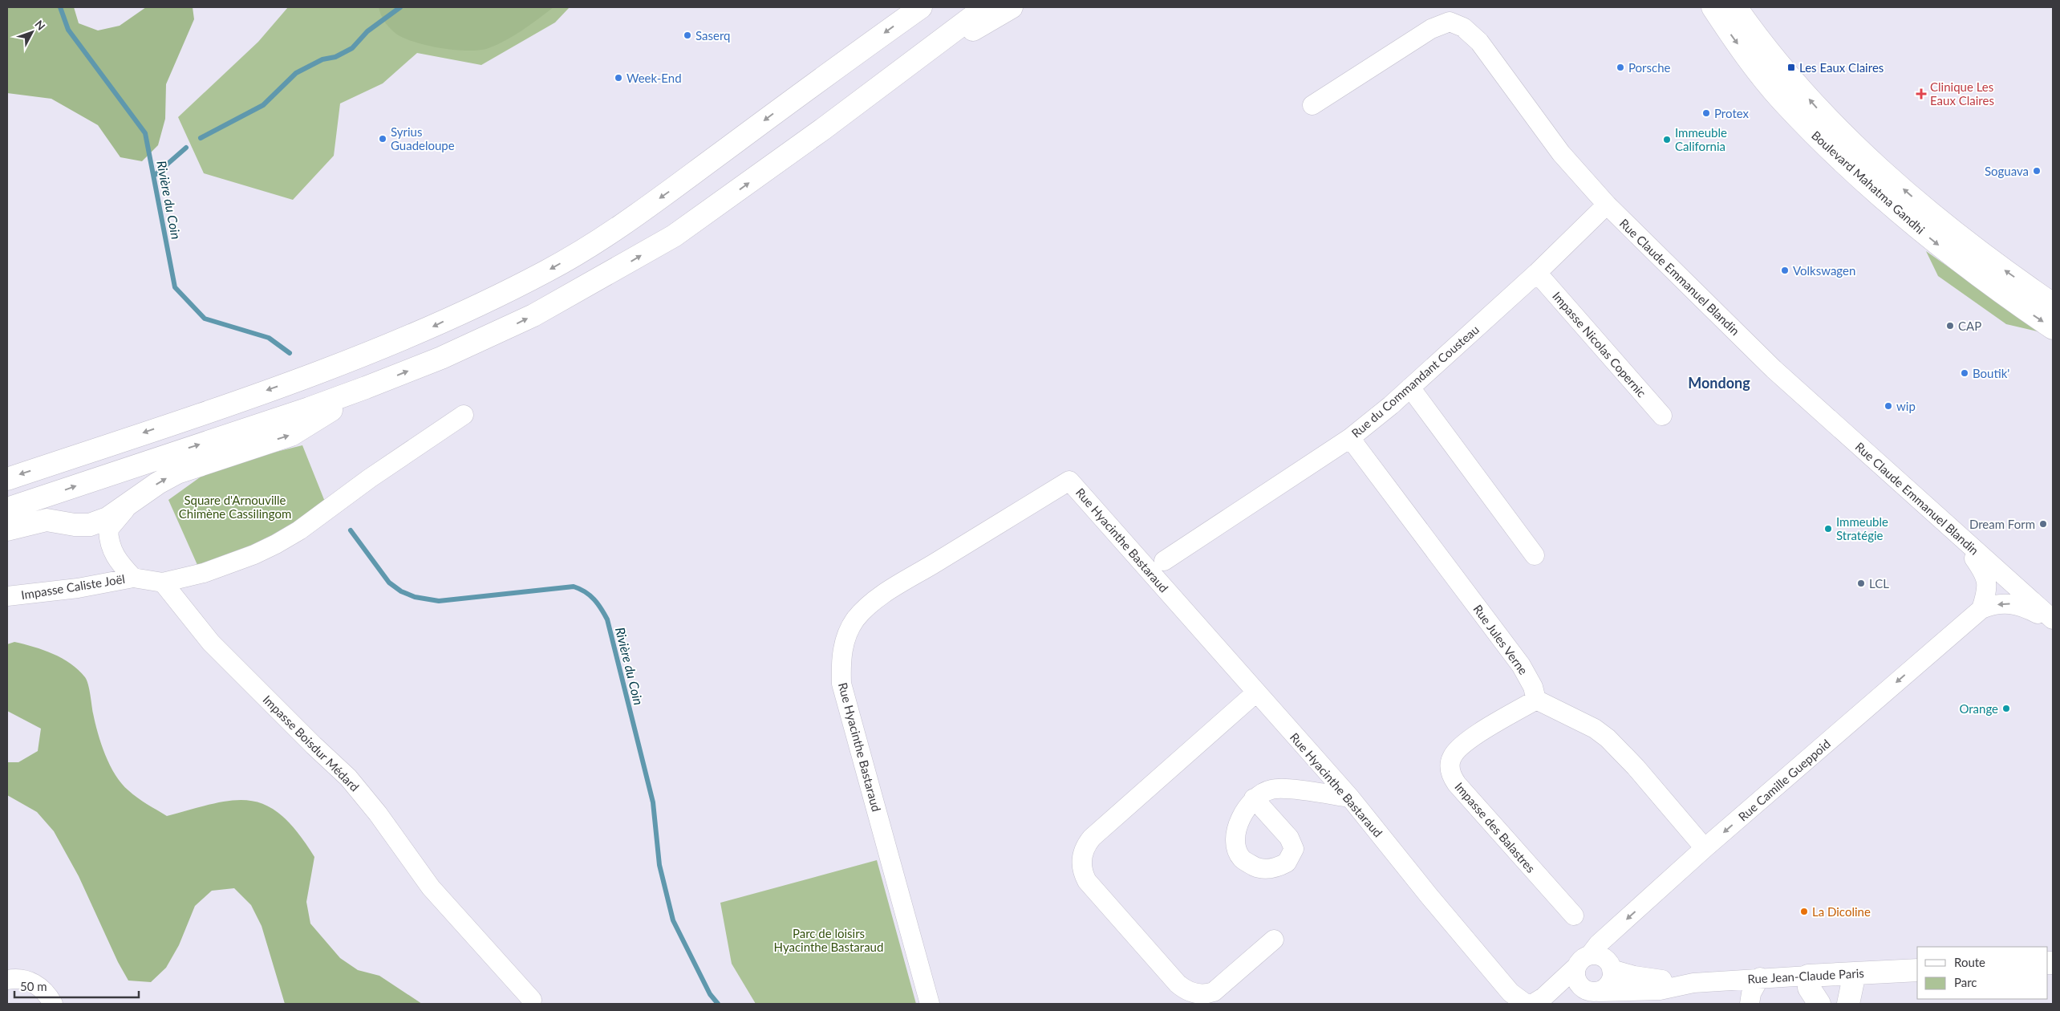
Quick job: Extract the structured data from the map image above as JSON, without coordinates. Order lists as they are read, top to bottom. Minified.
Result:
{"streets":{"main road":["Boulevard Mahatma Gandhi","Rue Jean-Claude Paris"],"street":["Rue Claude Emmanuel Blandin","Impasse Nicolas Copernic","Rue du Commandant Cousteau","Rue Hyacinthe Bastaraud","Impasse Caliste Joël","Rue Jules Verne","Impasse Boisdur Médard","Rue Camille Gueppoid","Impasse des Balastres"]},"crossings":[["Rue Claude Emmanuel Blandin","Rue du Commandant Cousteau"],["Rue Claude Emmanuel Blandin","Rue Camille Gueppoid"],["Impasse Nicolas Copernic","Rue du Commandant Cousteau"],["Rue du Commandant Cousteau","Rue Jules Verne"],["Impasse Caliste Joël","Impasse Boisdur Médard"],["Rue Jules Verne","Impasse des Balastres"],["Rue Camille Gueppoid","Rue Jean-Claude Paris"]],"one_way":["Rue Camille Gueppoid"],"districts":["Mondong"],"water":["Rivière du Coin"],"parks":["Square d'Arnouville Chimène Cassilingom","Parc de loisirs Hyacinthe Bastaraud"],"places":{"other":["Saserq","Porsche","Week-End","Protex","Syrius Guadeloupe","Immeuble California","Soguava","Volkswagen","CAP","Boutik'","wip","Dream Form","Immeuble Stratégie","LCL","Orange","La Dicoline"],"transit":["Les Eaux Claires"],"health":["Clinique Les Eaux Claires"]},"legend":["Route","Parc"],"scale_bar":"50 m","north":"top right"}
